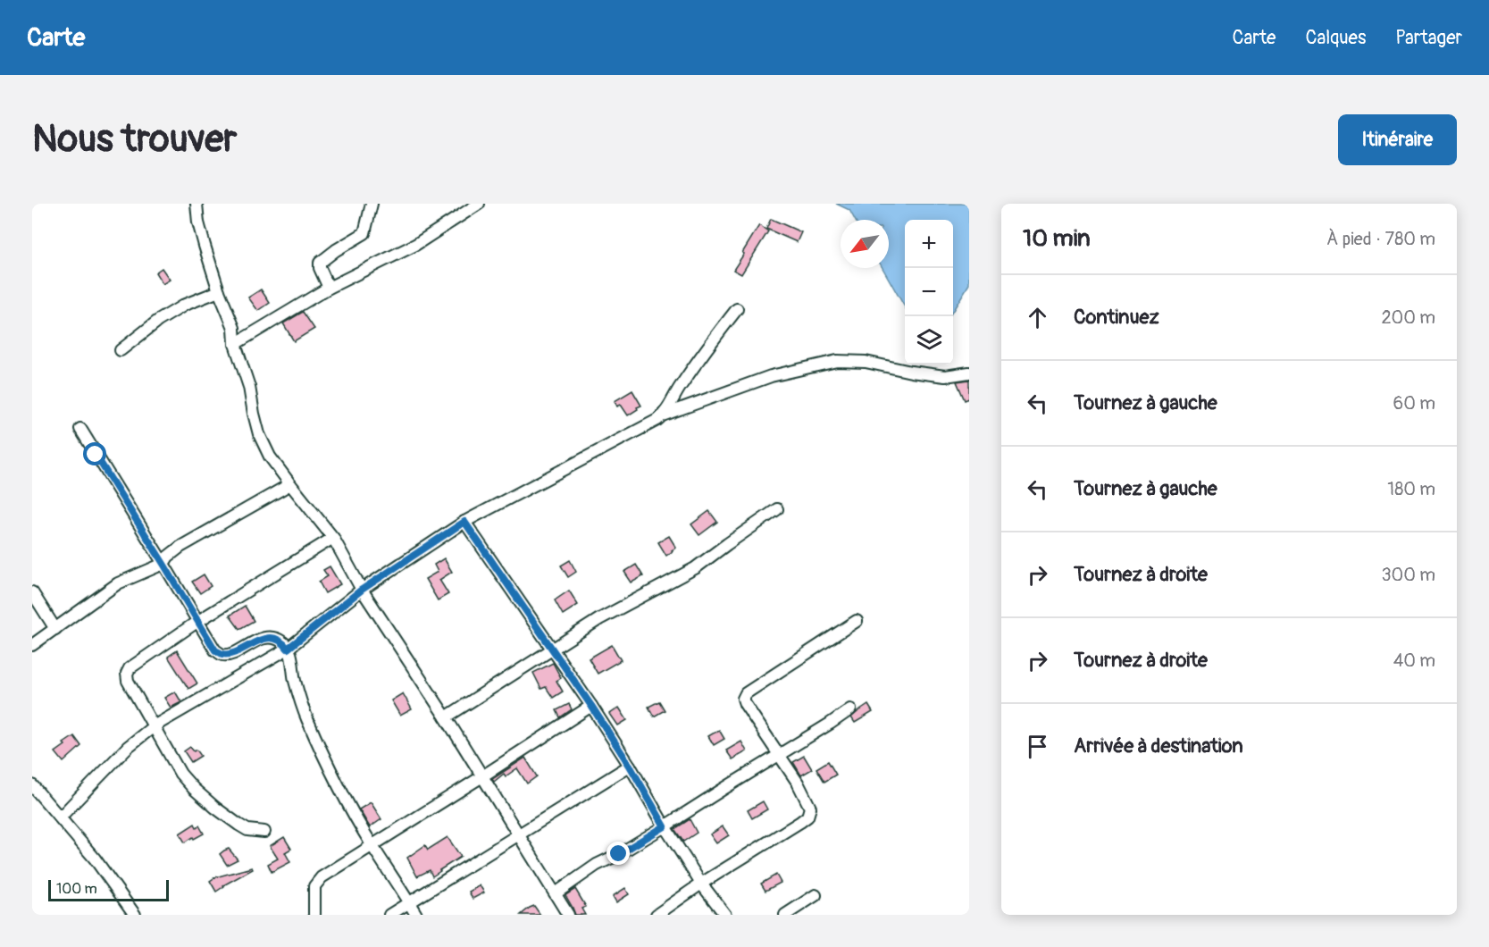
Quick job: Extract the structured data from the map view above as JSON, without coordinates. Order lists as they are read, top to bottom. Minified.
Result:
{"scale_bar":"100 m","north":"bottom left","page":{"header":"Carte","nav":["Carte","Calques","Partager"],"buttons":"Itinéraire","title":"Nous trouver","heading":["10 min","À pied · 780 m"],"map_buttons":["+","−"],"list":[["Continuez","200 m"],["Tournez à gauche","60 m"],["Tournez à gauche","180 m"],["Tournez à droite","300 m"],["Tournez à droite","40 m"],"Arrivée à destination"],"scale":"100 m"}}
